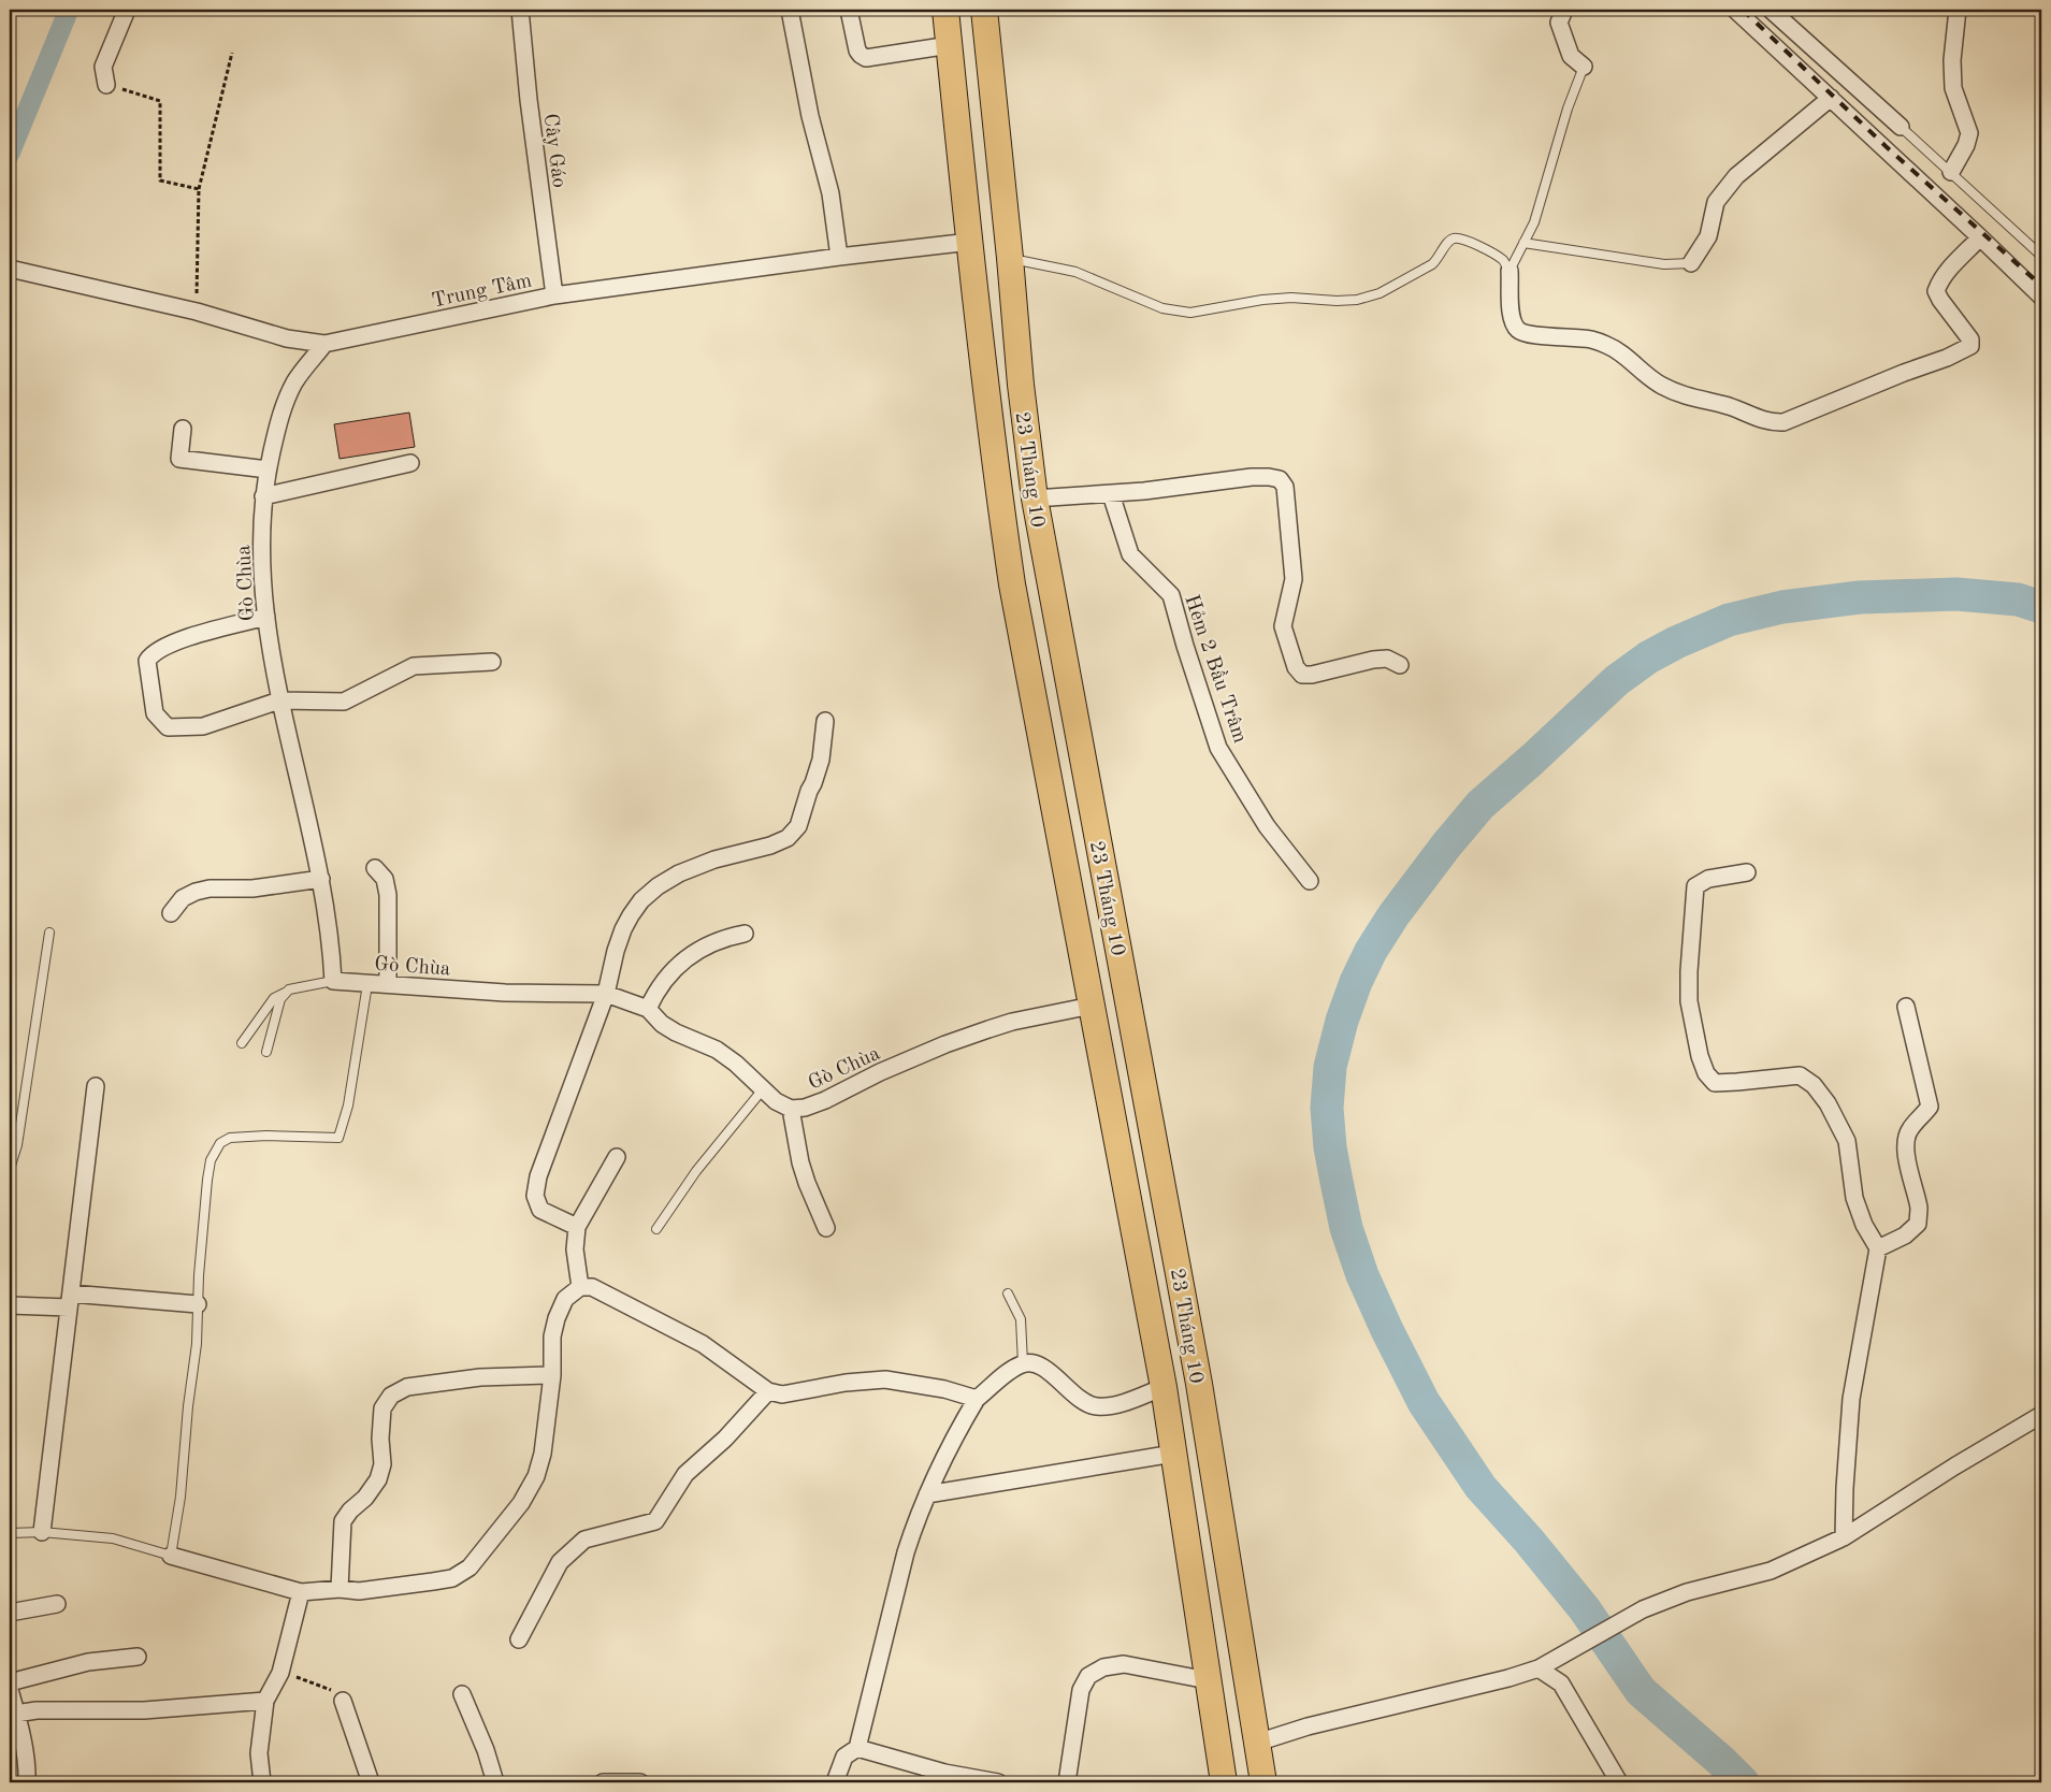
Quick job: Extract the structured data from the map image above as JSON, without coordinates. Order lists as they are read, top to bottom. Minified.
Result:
{"streets":{"main road":["23 Tháng 10"],"street":["Cây Gáo","Trung Tâm","Gò Chùa","Hẻm 2 Bầu Trâm"]},"crossings":[["Cây Gáo","Trung Tâm"],["Trung Tâm","23 Tháng 10"],["Trung Tâm","Gò Chùa"],["23 Tháng 10","Gò Chùa"]]}
